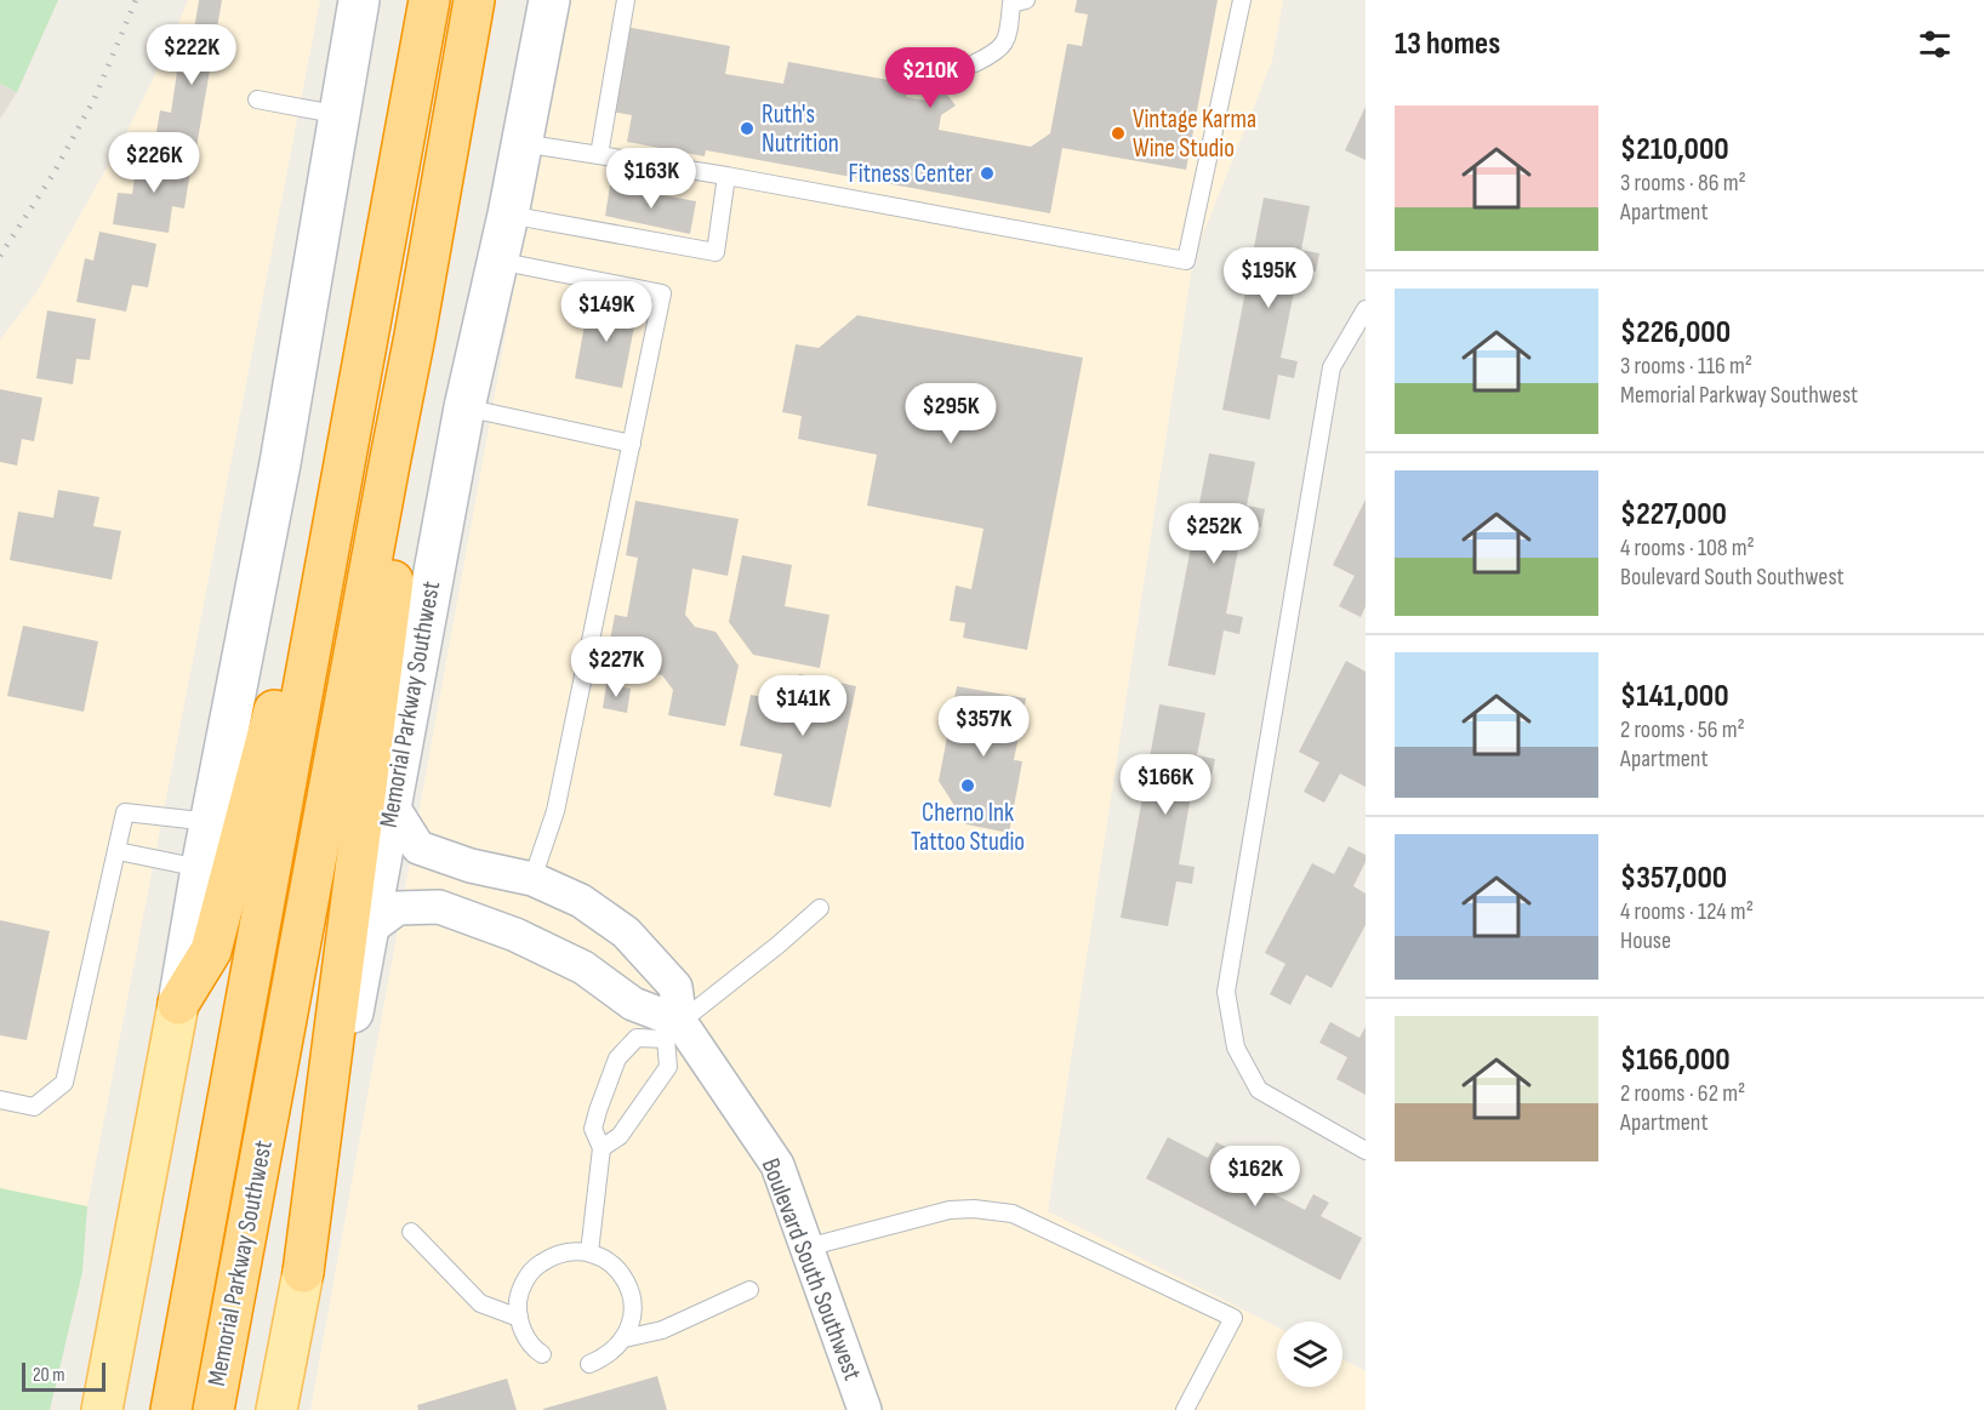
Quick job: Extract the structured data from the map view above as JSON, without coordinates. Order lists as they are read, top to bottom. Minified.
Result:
{"streets":{"highway":["Memorial Parkway Southwest"],"street":["Boulevard South Southwest"]},"crossings":[["Memorial Parkway Southwest","Boulevard South Southwest"]],"places":["Ruth's Nutrition","Vintage Karma Wine Studio","Fitness Center","Cherno Ink Tattoo Studio"],"scale_bar":"20 m","page":{"heading":"13 homes","price":["$222K","$210K","$226K","$163K","$195K","$149K","$295K","$252K","$227K","$141K","$357K","$166K","$162K"],"list":[{"name":"$210,000","note":"3 rooms · 86 m² · Apartment"},{"name":"$226,000","note":"3 rooms · 116 m² · Memorial Parkway Southwest"},{"name":"$227,000","note":"4 rooms · 108 m² · Boulevard South Southwest"},{"name":"$141,000","note":"2 rooms · 56 m² · Apartment"},{"name":"$357,000","note":"4 rooms · 124 m² · House"},{"name":"$166,000","note":"2 rooms · 62 m² · Apartment"}],"scale":"20 m"}}
